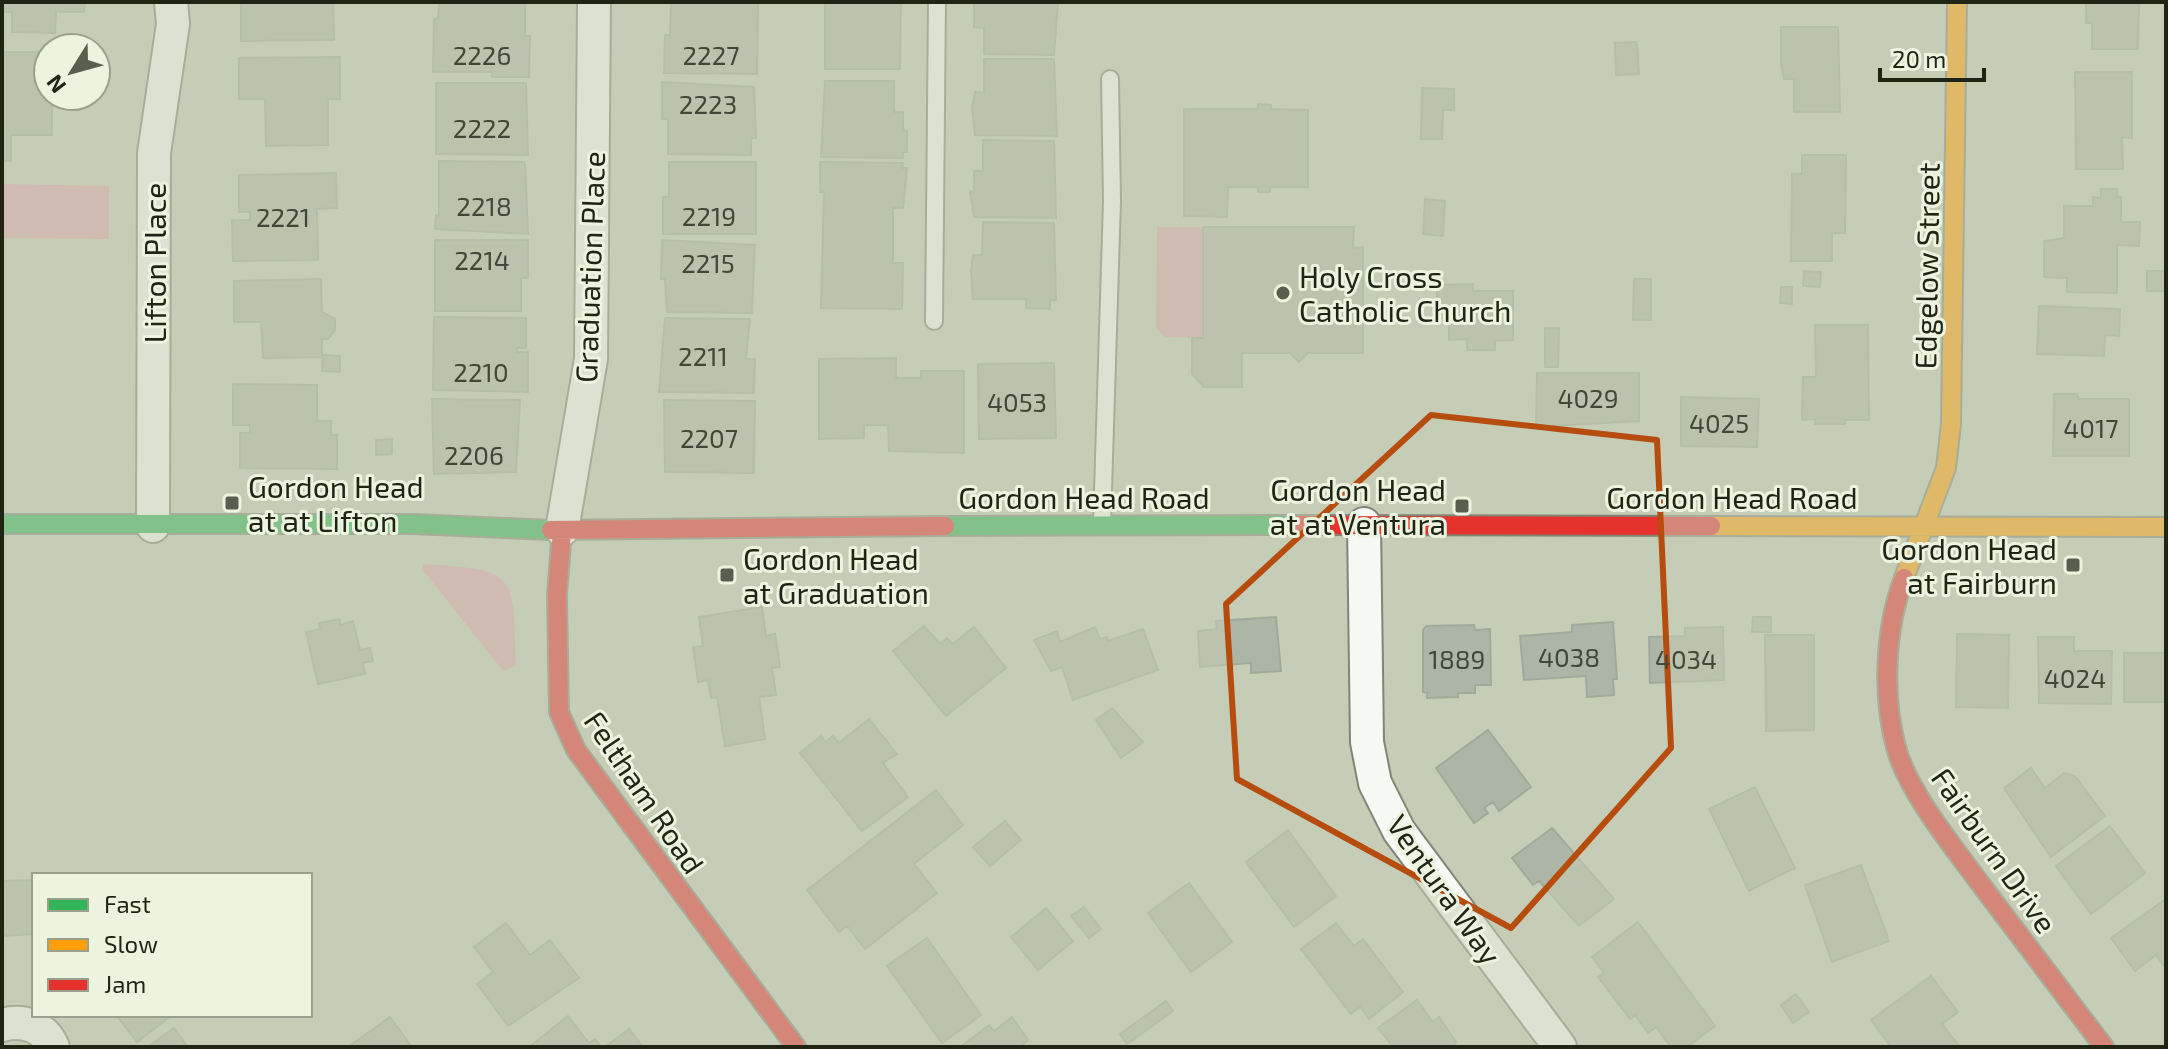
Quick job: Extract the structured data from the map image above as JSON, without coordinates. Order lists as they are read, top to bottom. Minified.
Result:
{"streets":{"main road":["Edgelow Street","Gordon Head Road","Feltham Road","Fairburn Drive"],"street":["Lifton Place","Graduation Place","Ventura Way"]},"crossings":[["Lifton Place","Gordon Head Road"],["Edgelow Street","Gordon Head Road"],["Edgelow Street","Fairburn Drive"],["Graduation Place","Gordon Head Road"],["Graduation Place","Feltham Road"],["Gordon Head Road","Feltham Road"],["Gordon Head Road","Fairburn Drive"],["Gordon Head Road","Ventura Way"]],"places":{"other":["Holy Cross Catholic Church"],"transit":["Gordon Head at at Lifton","Gordon Head at at Ventura","Gordon Head at Fairburn","Gordon Head at Graduation"]},"house_numbers":["2226","2227","2223","2222","2218","2219","2221","2214","2215","2211","2210","4029","4053","4025","4017","2207","2206","4038","1889","4034","4024"],"legend":["Fast","Slow","Jam"],"scale_bar":"20 m","north":"bottom left"}
